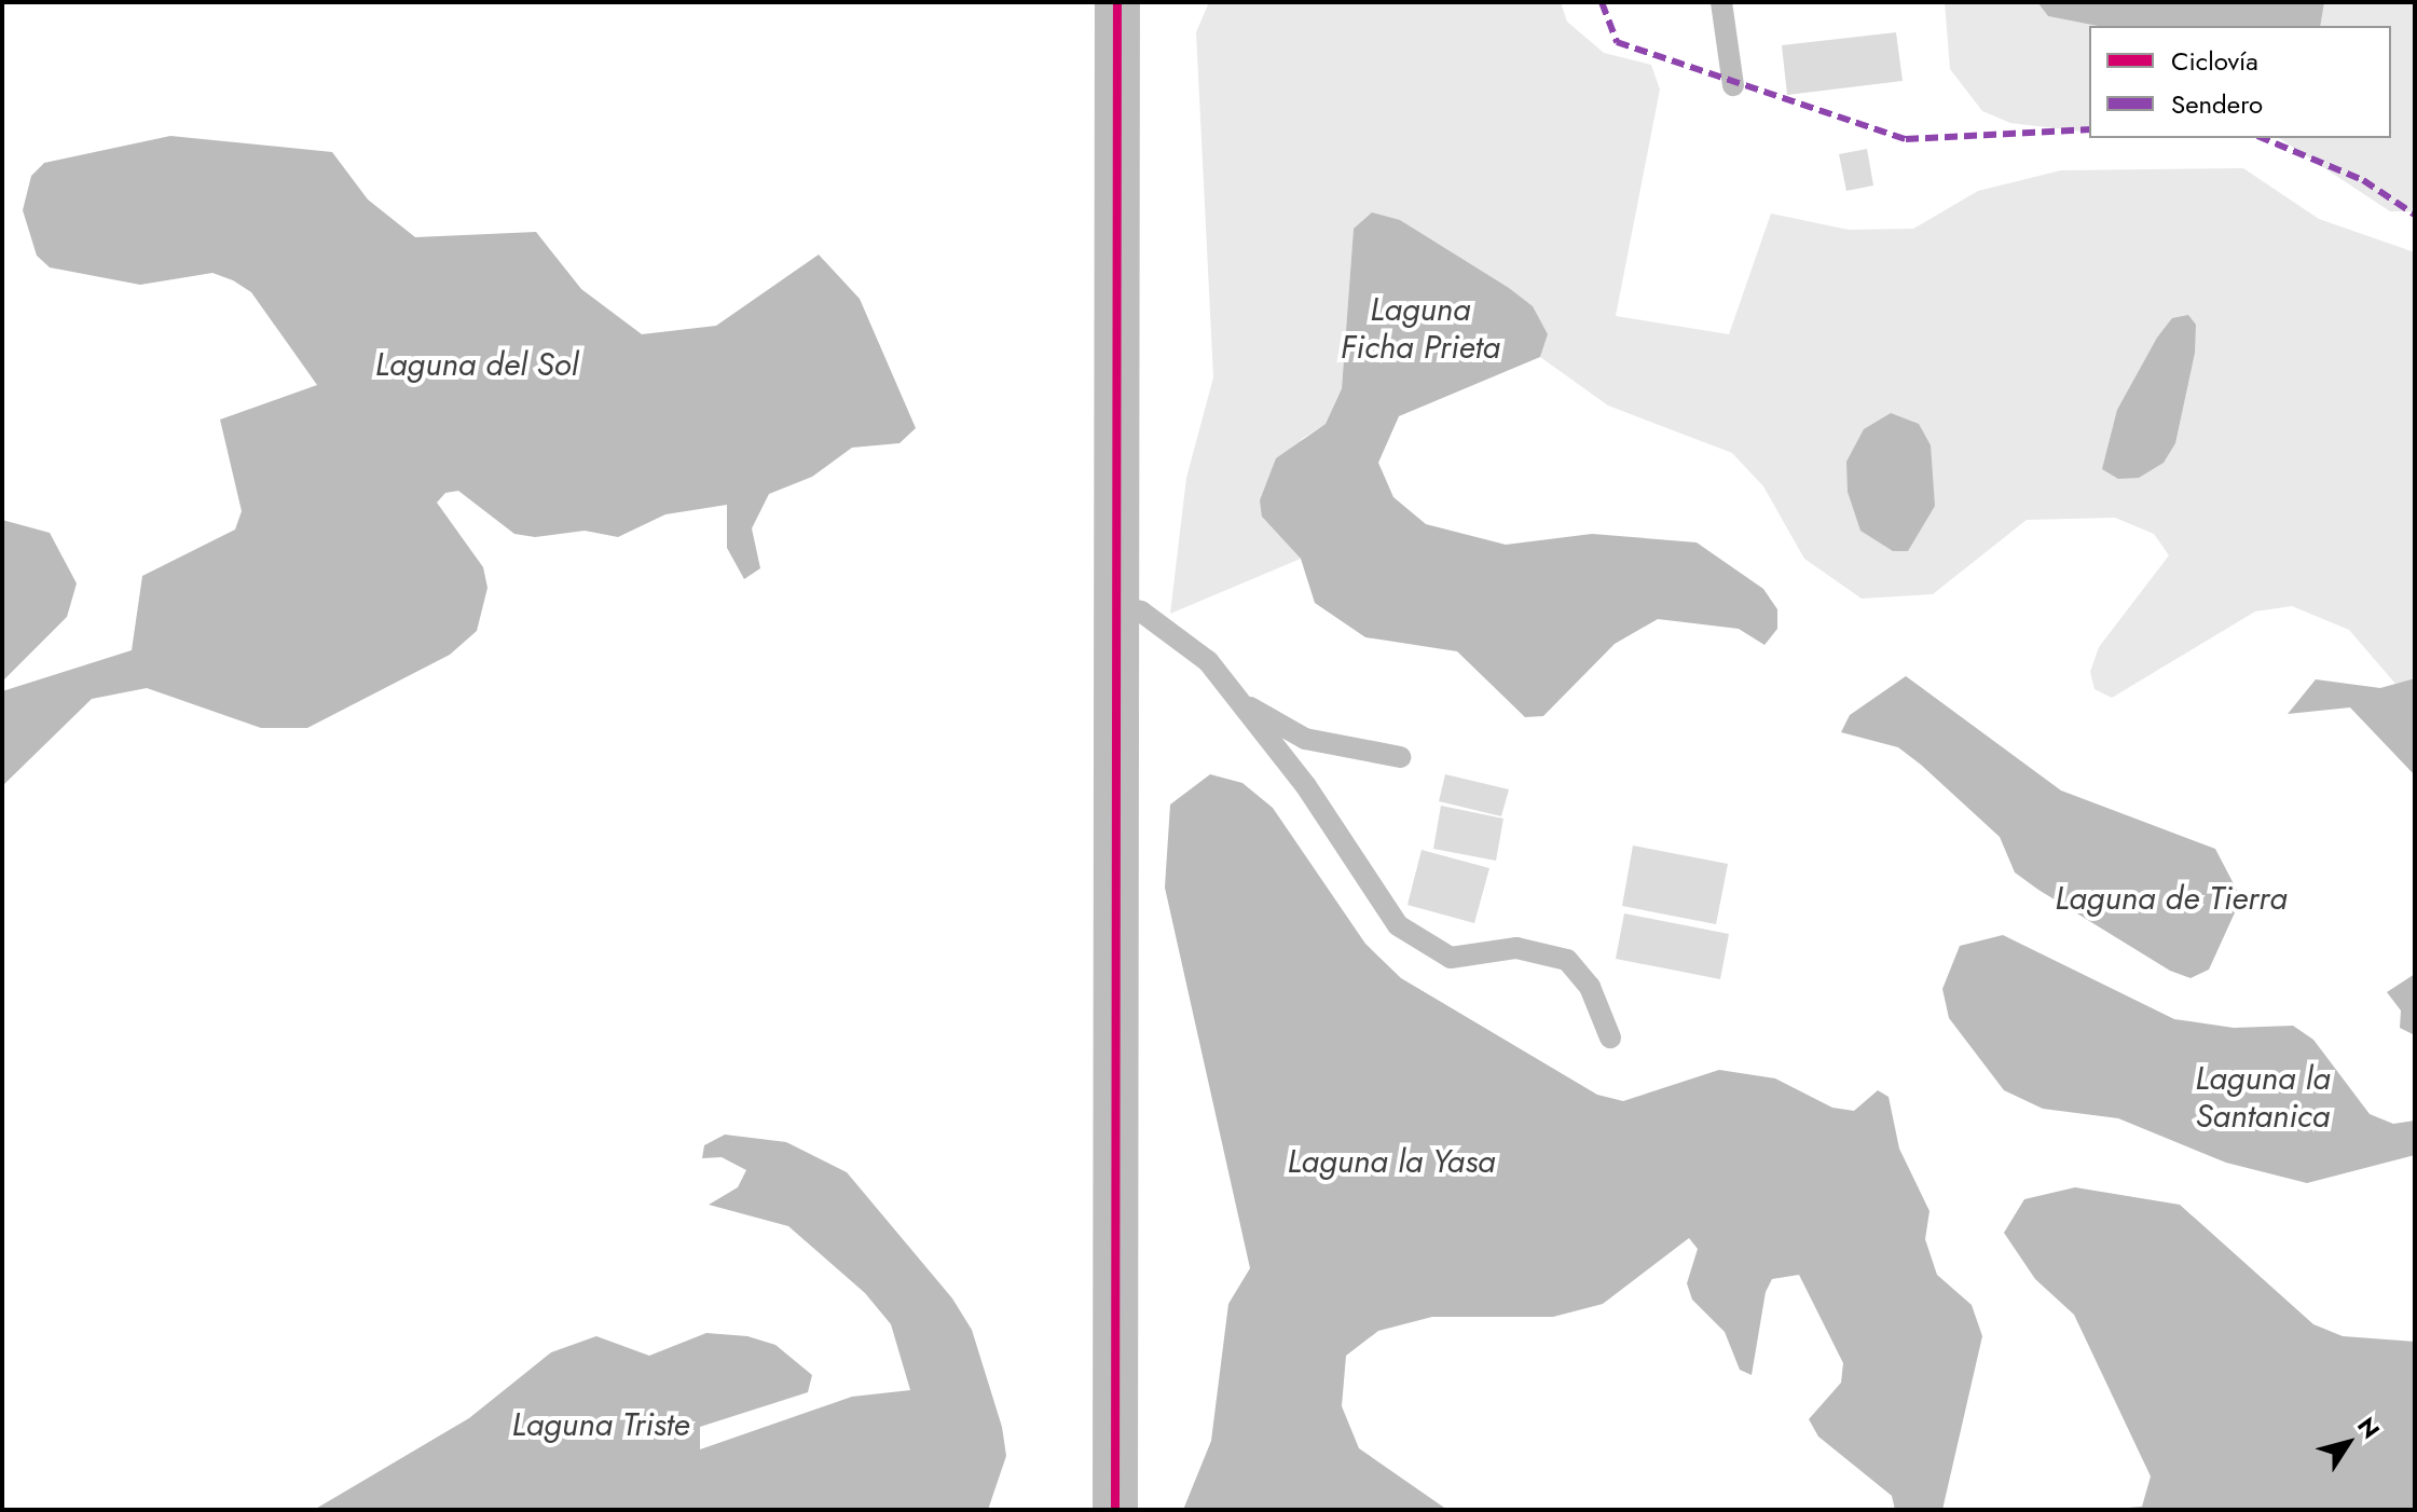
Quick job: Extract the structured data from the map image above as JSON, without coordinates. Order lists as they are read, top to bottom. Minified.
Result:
{"water":["Laguna Ficha Prieta","Laguna del Sol","Laguna de Tierra","Laguna la Santanica","Laguna la Yasa","Laguna Triste"],"legend":["Ciclovía","Sendero"],"north":"top right"}
